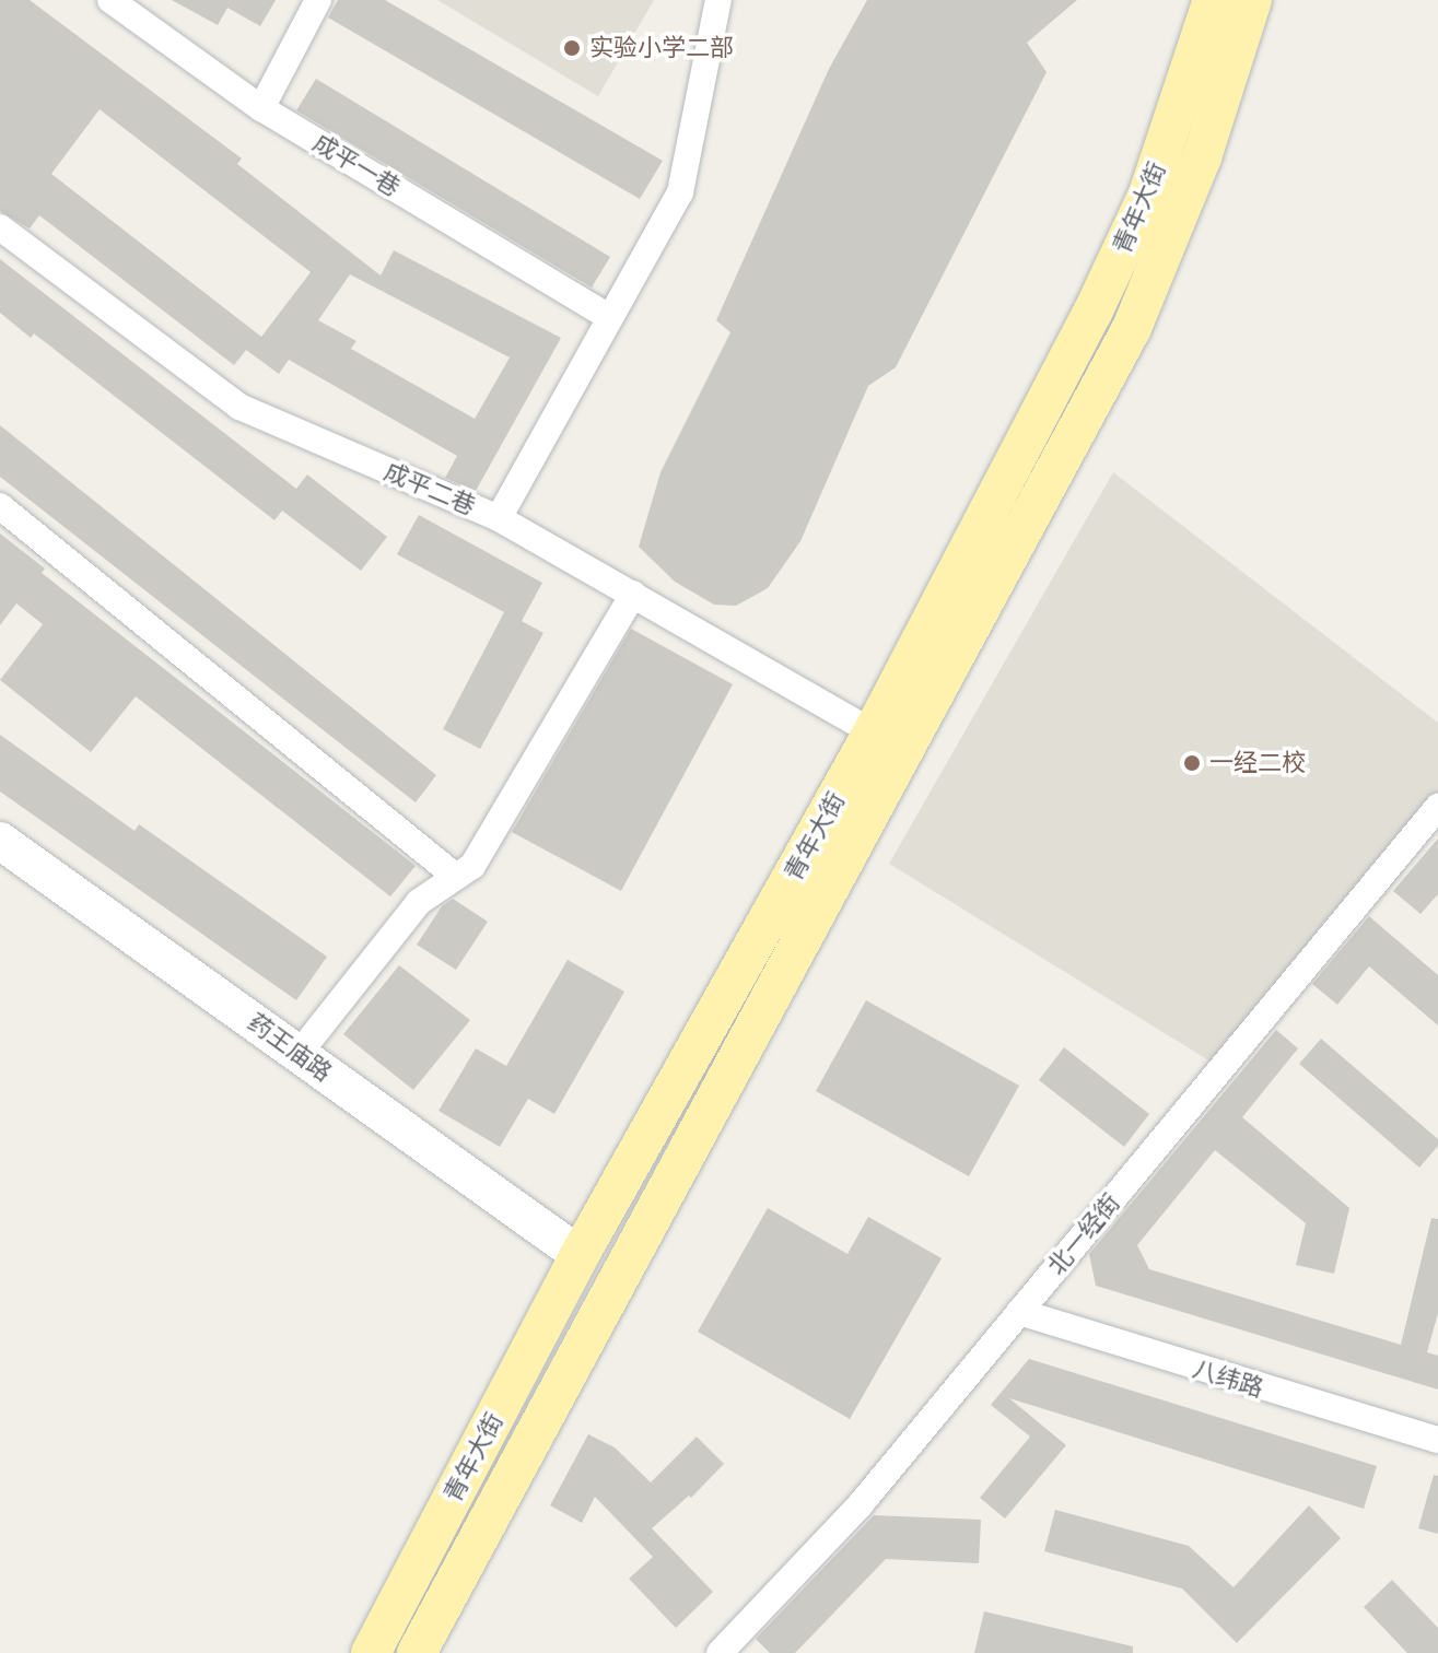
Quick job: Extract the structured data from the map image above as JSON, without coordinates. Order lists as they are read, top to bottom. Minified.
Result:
{"streets":{"main road":["青年大街"],"street":["成平一巷","成平二巷","药王庙路","北一经街","八纬路"]},"crossings":[["青年大街","成平二巷"],["青年大街","药王庙路"],["北一经街","八纬路"]],"places":["实验小学二部","一经二校"]}
